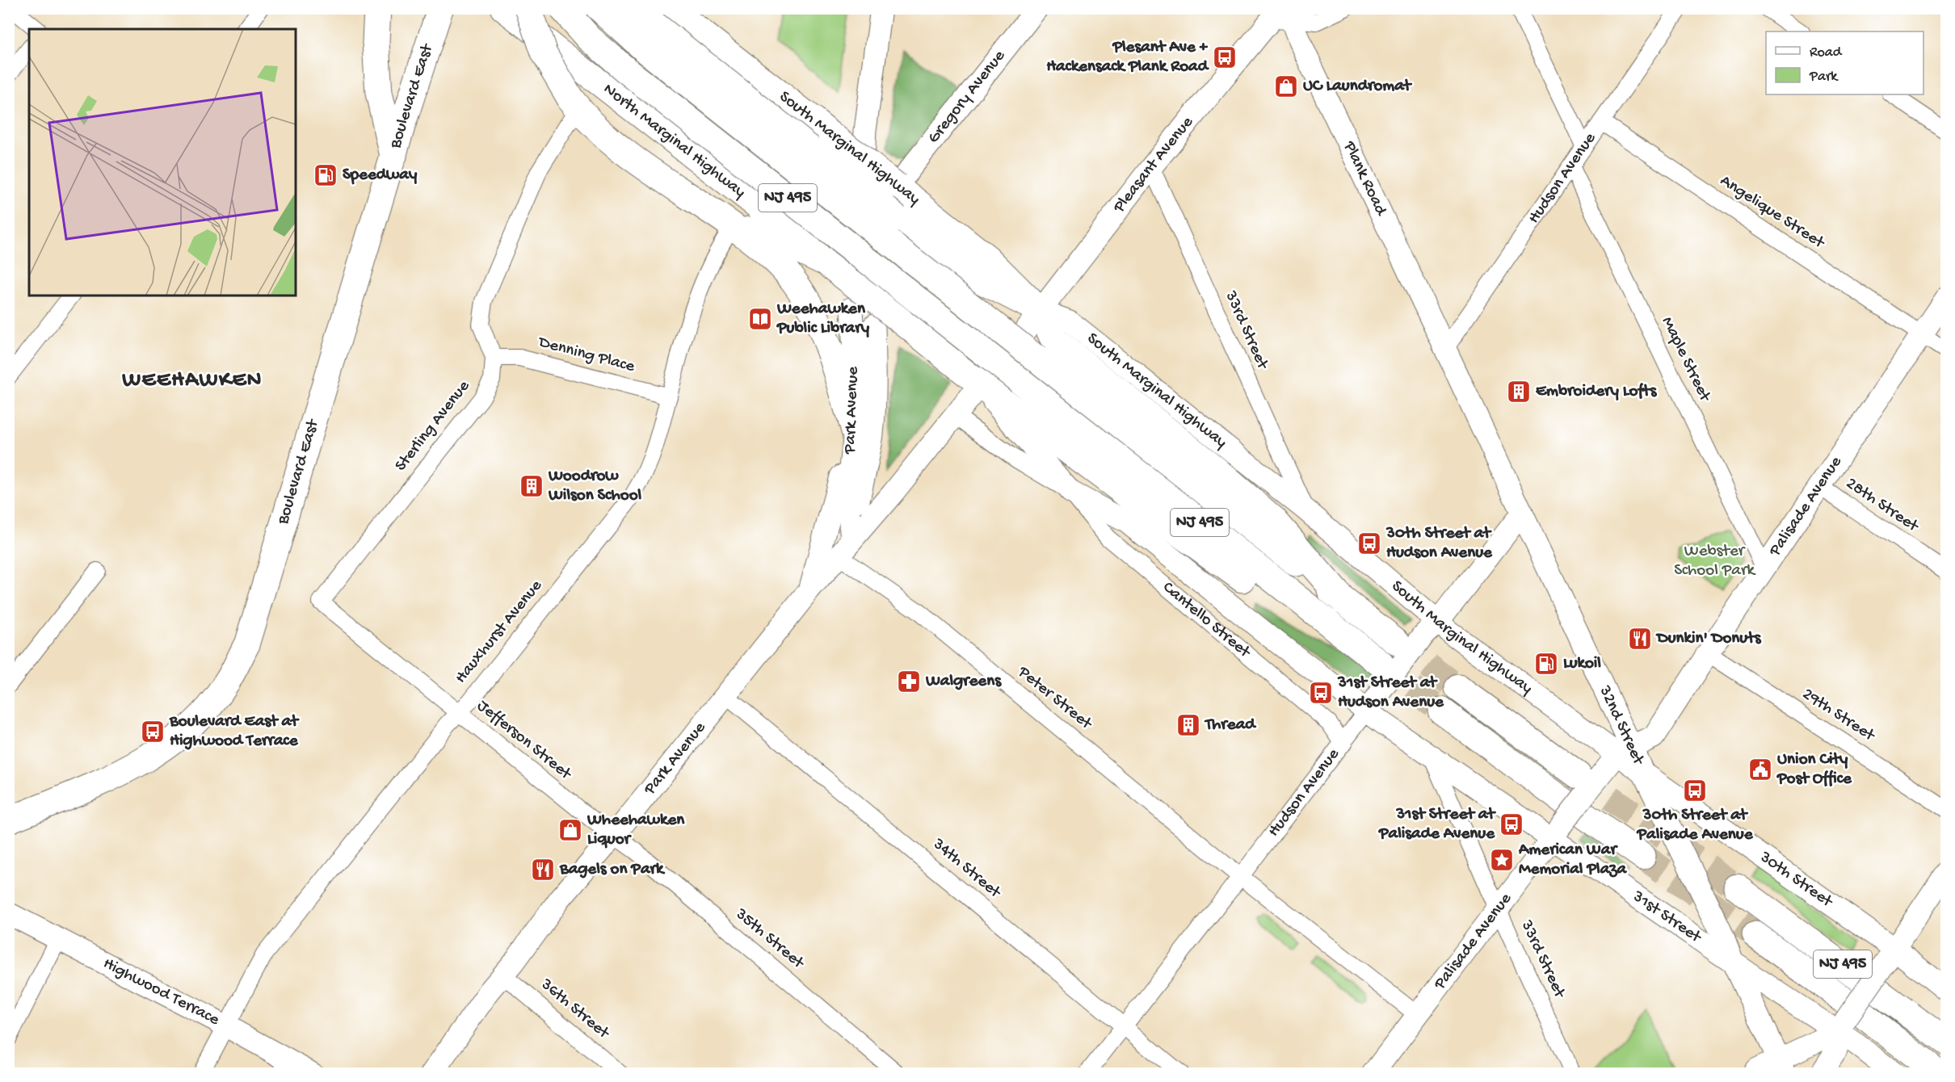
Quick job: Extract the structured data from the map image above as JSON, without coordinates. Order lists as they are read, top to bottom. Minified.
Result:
{"streets":{"highway":["NJ 495"],"main road":["Boulevard East","Gregory Avenue","North Marginal Highway","South Marginal Highway","Pleasant Avenue","Hudson Avenue","Plank Road","Park Avenue","Palisade Avenue","Cantello Street","32nd Street","30th Street","31st Street","Highwood Terrace"],"street":["Angelique Street","33rd Street","Denning Place","Maple Street","Sterling Avenue","28th Street","Hauxhurst Avenue","Peter Street","29th Street","Jefferson Street","34th Street","35th Street","36th Street"]},"crossings":[["Gregory Avenue","South Marginal Highway"],["North Marginal Highway","Park Avenue"],["North Marginal Highway","Cantello Street"],["South Marginal Highway","Pleasant Avenue"],["South Marginal Highway","Hudson Avenue"],["South Marginal Highway","33rd Street"],["South Marginal Highway","Palisade Avenue"],["South Marginal Highway","32nd Street"],["South Marginal Highway","30th Street"],["Pleasant Avenue","Plank Road"],["Pleasant Avenue","33rd Street"],["Hudson Avenue","Plank Road"],["Hudson Avenue","Angelique Street"],["Hudson Avenue","Maple Street"],["Hudson Avenue","Cantello Street"],["Hudson Avenue","Peter Street"],["Hudson Avenue","32nd Street"],["Hudson Avenue","34th Street"],["Hudson Avenue","31st Street"],["Plank Road","32nd Street"],["Angelique Street","Palisade Avenue"],["33rd Street","Palisade Avenue"],["33rd Street","31st Street"],["Denning Place","Sterling Avenue"],["Denning Place","Hauxhurst Avenue"],["Maple Street","Palisade Avenue"],["Park Avenue","Cantello Street"],["Park Avenue","Peter Street"],["Park Avenue","Jefferson Street"],["Park Avenue","34th Street"],["Park Avenue","35th Street"],["Park Avenue","36th Street"],["Sterling Avenue","Jefferson Street"],["28th Street","Palisade Avenue"],["Palisade Avenue","Peter Street"],["Palisade Avenue","29th Street"],["Palisade Avenue","32nd Street"],["Palisade Avenue","31st Street"],["Cantello Street","31st Street"],["Hauxhurst Avenue","Jefferson Street"],["Hauxhurst Avenue","Highwood Terrace"],["32nd Street","30th Street"],["32nd Street","31st Street"],["Jefferson Street","35th Street"]],"districts":["WEEHAWKEN"],"parks":["Webster School Park"],"places":{"bus stop":["Plesant Ave + Hackensack Plank Road","30th Street at Hudson Avenue","31st Street at Hudson Avenue","Boulevard East at Highwood Terrace","30th Street at Palisade Avenue","31st Street at Palisade Avenue"],"shop":["UC Laundromat","Wheehawken Liquor"],"fuel station":["Speedway","Lukoil"],"library":["Weehawken Public Library"],"building":["Embroidery Lofts","Woodrow Wilson School","Thread"],"restaurant":["Dunkin' Donuts","Bagels on Park"],"pharmacy":["Walgreens"],"public building":["Union City Post Office"],"place":["American War Memorial Plaza"]},"legend":["Road","Park"]}
